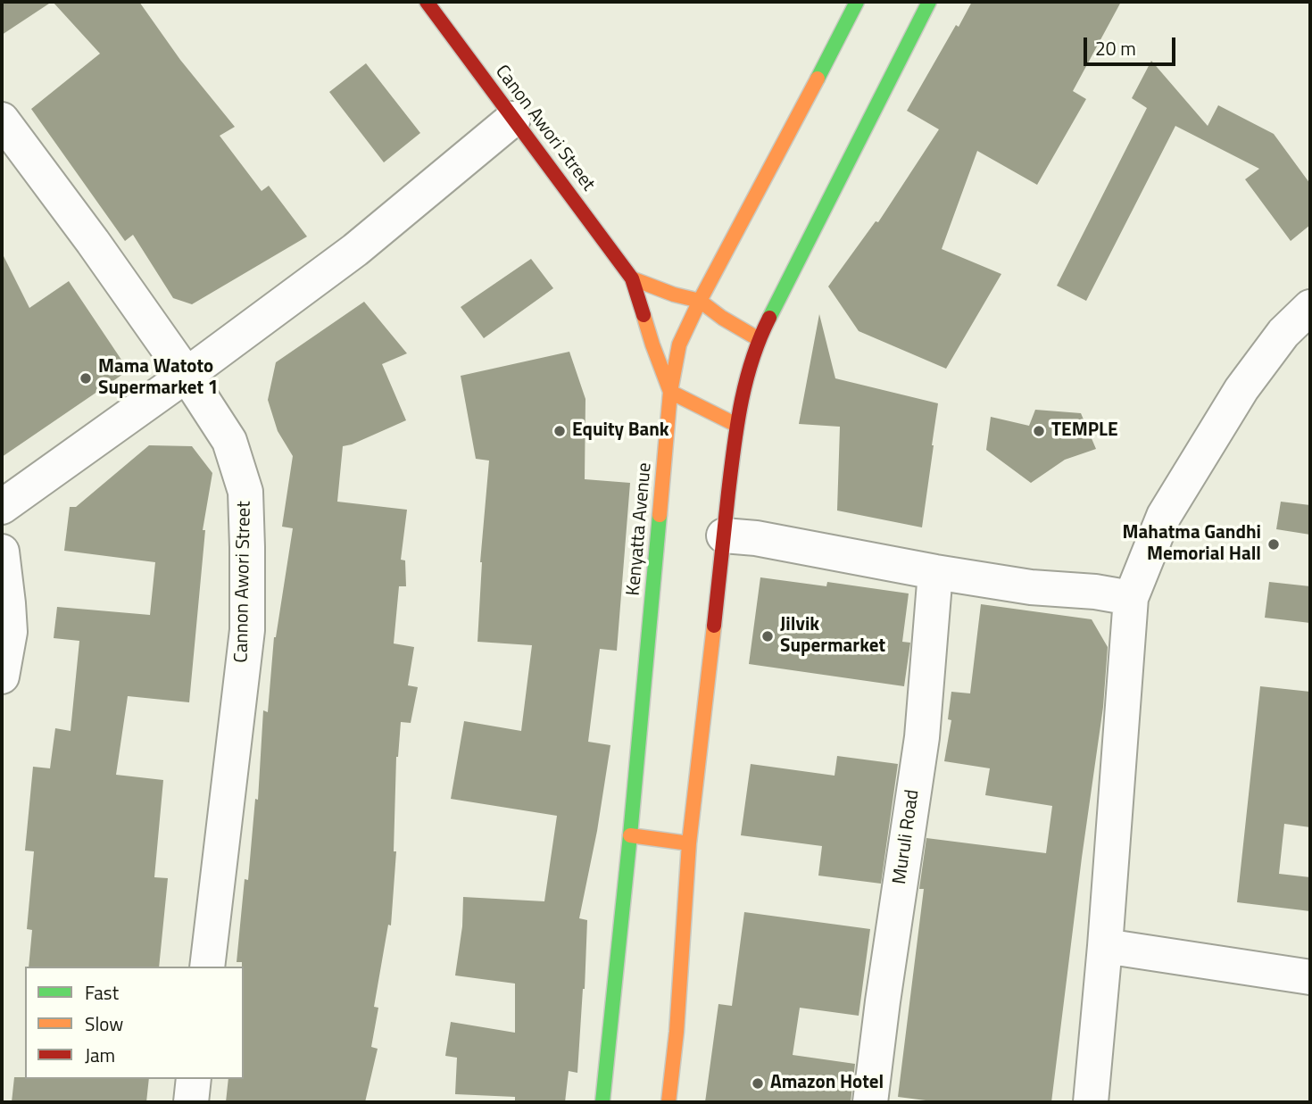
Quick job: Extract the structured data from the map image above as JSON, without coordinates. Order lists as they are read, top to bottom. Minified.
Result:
{"streets":{"main road":["Canon Awori Street","Kenyatta Avenue"],"street":["Cannon Awori Street","Muruli Road"]},"crossings":[["Canon Awori Street","Kenyatta Avenue"]],"places":["Mama Watoto Supermarket 1","Equity Bank","TEMPLE","Mahatma Gandhi Memorial Hall","Jilvik Supermarket","Amazon Hotel"],"legend":["Fast","Slow","Jam"],"scale_bar":"20 m"}
